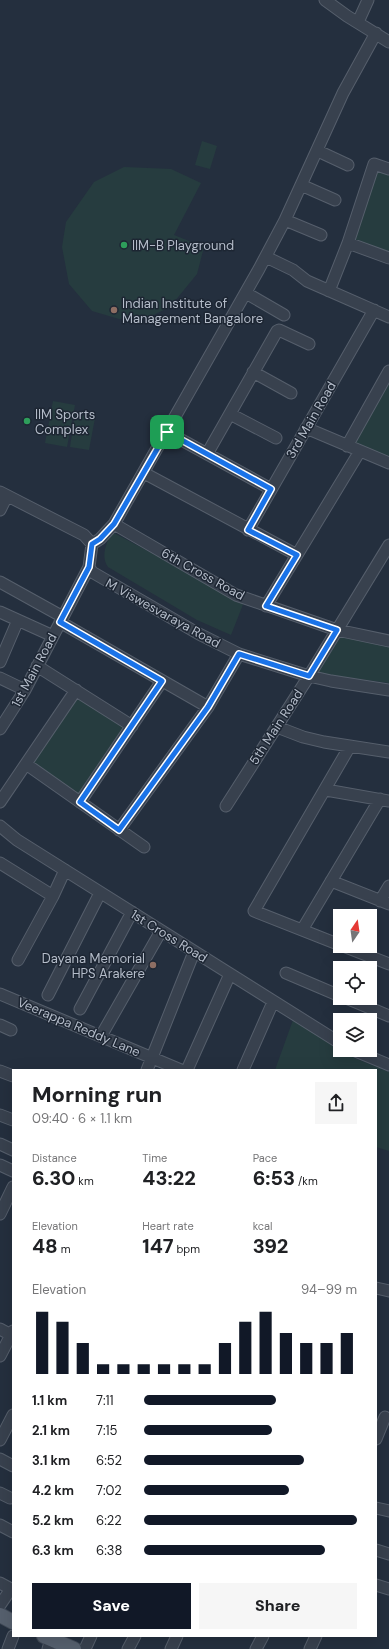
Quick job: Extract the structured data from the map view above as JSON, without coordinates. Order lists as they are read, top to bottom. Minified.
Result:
{"streets":{"street":["3rd Main Road","6th Cross Road","M Viswesvaraya Road","1st Main Road","5th Main Road","1st Cross Road","Veerappa Reddy Lane"]},"crossings":[["6th Cross Road","5th Main Road"],["M Viswesvaraya Road","1st Main Road"],["M Viswesvaraya Road","5th Main Road"]],"places":["IIM-B Playground","Indian Institute of Management Bangalore","IIM Sports Complex","Dayana Memorial HPS Arakere"],"north":"top","page":{"heading":["Morning run","09:40 · 6 × 1.1 km"],"stats":[["Distance","6.30 km"],["Time","43:22"],["Pace","6:53 /km"],["Elevation","48 m"],["Heart rate","147 bpm"],["kcal","392"]],"chart":["Elevation","94–99 m"],"list":[{"name":"1.1 km","note":"7:11"},{"name":"2.1 km","note":"7:15"},{"name":"3.1 km","note":"6:52"},{"name":"4.2 km","note":"7:02"},{"name":"5.2 km","note":"6:22"},{"name":"6.3 km","note":"6:38"}],"buttons":["Save","Share"]}}
